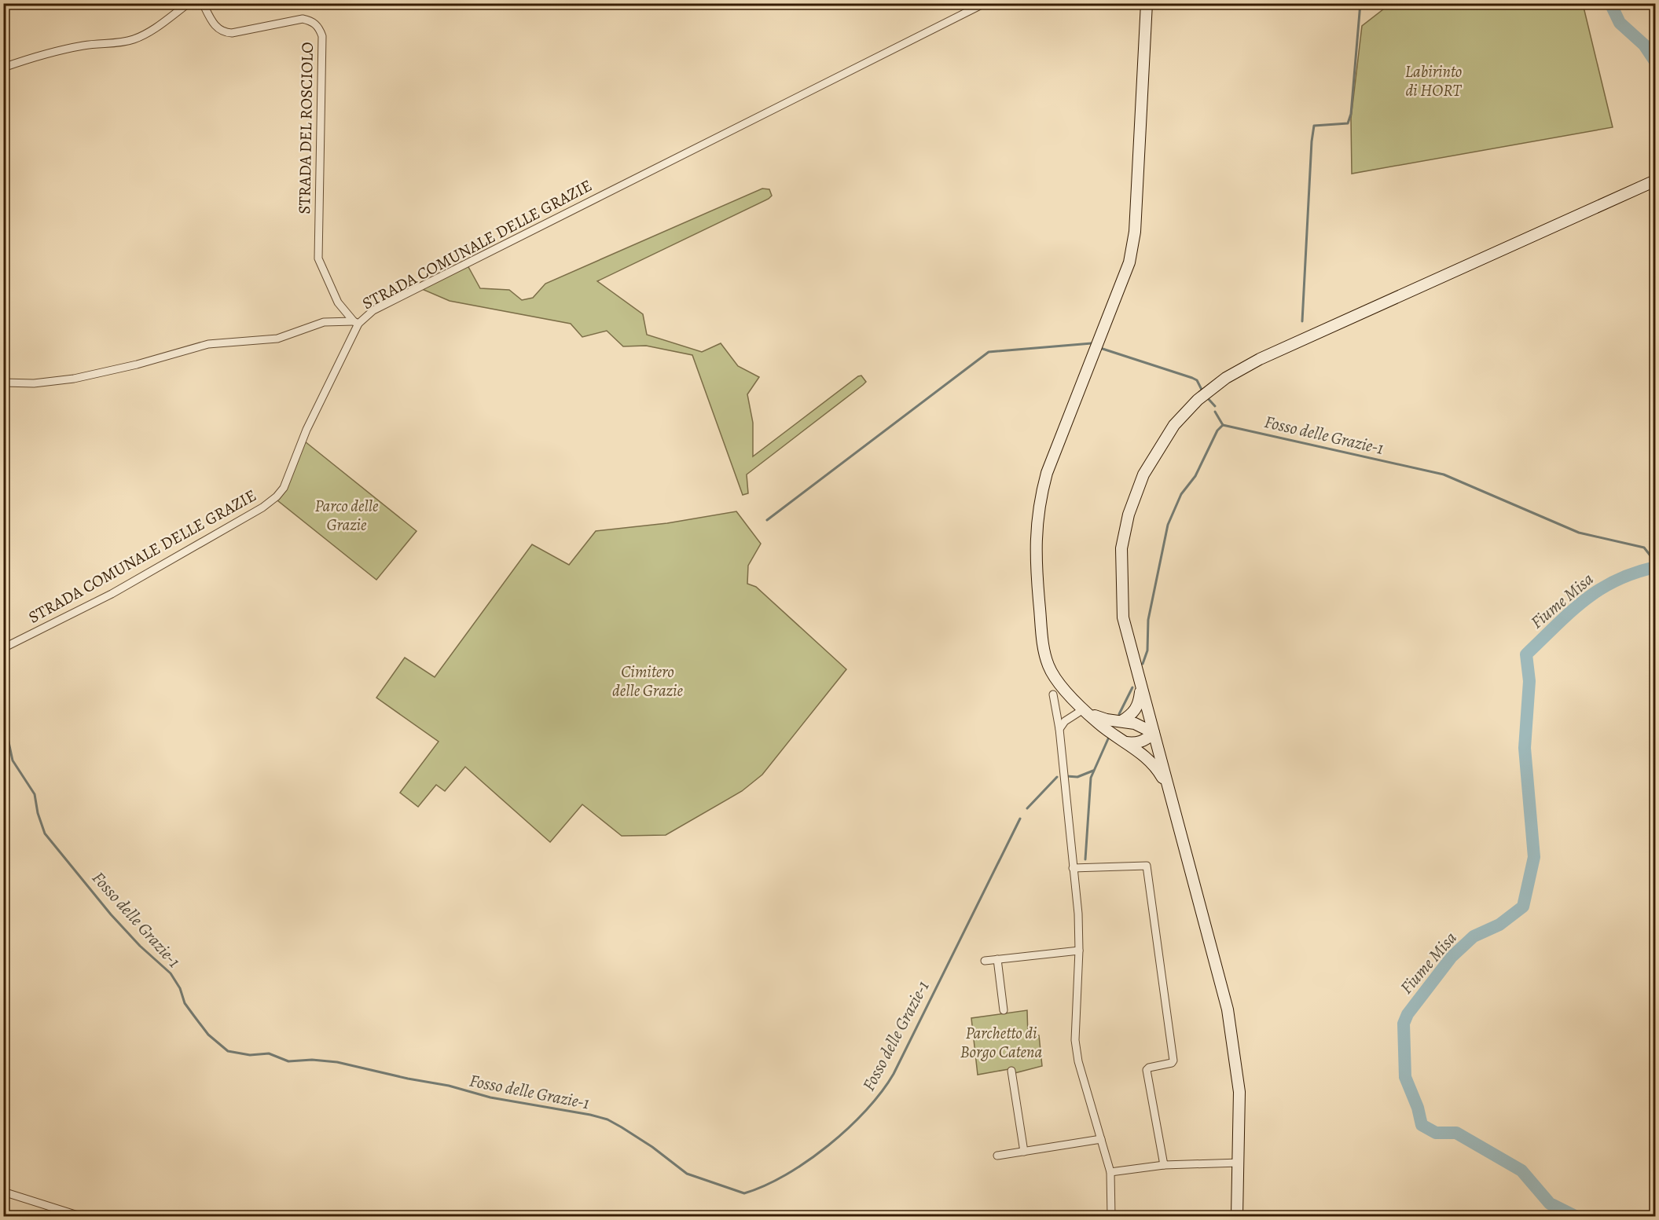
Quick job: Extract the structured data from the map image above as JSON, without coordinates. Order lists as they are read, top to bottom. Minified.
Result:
{"streets":{"street":["STRADA DEL ROSCIOLO","STRADA COMUNALE DELLE GRAZIE"]},"crossings":[["STRADA DEL ROSCIOLO","STRADA COMUNALE DELLE GRAZIE"]],"water":["Fosso delle Grazie-1","Fiume Misa"],"parks":["Labirinto di HORT","Parco delle Grazie","Cimitero delle Grazie","Parchetto di Borgo Catena"]}
